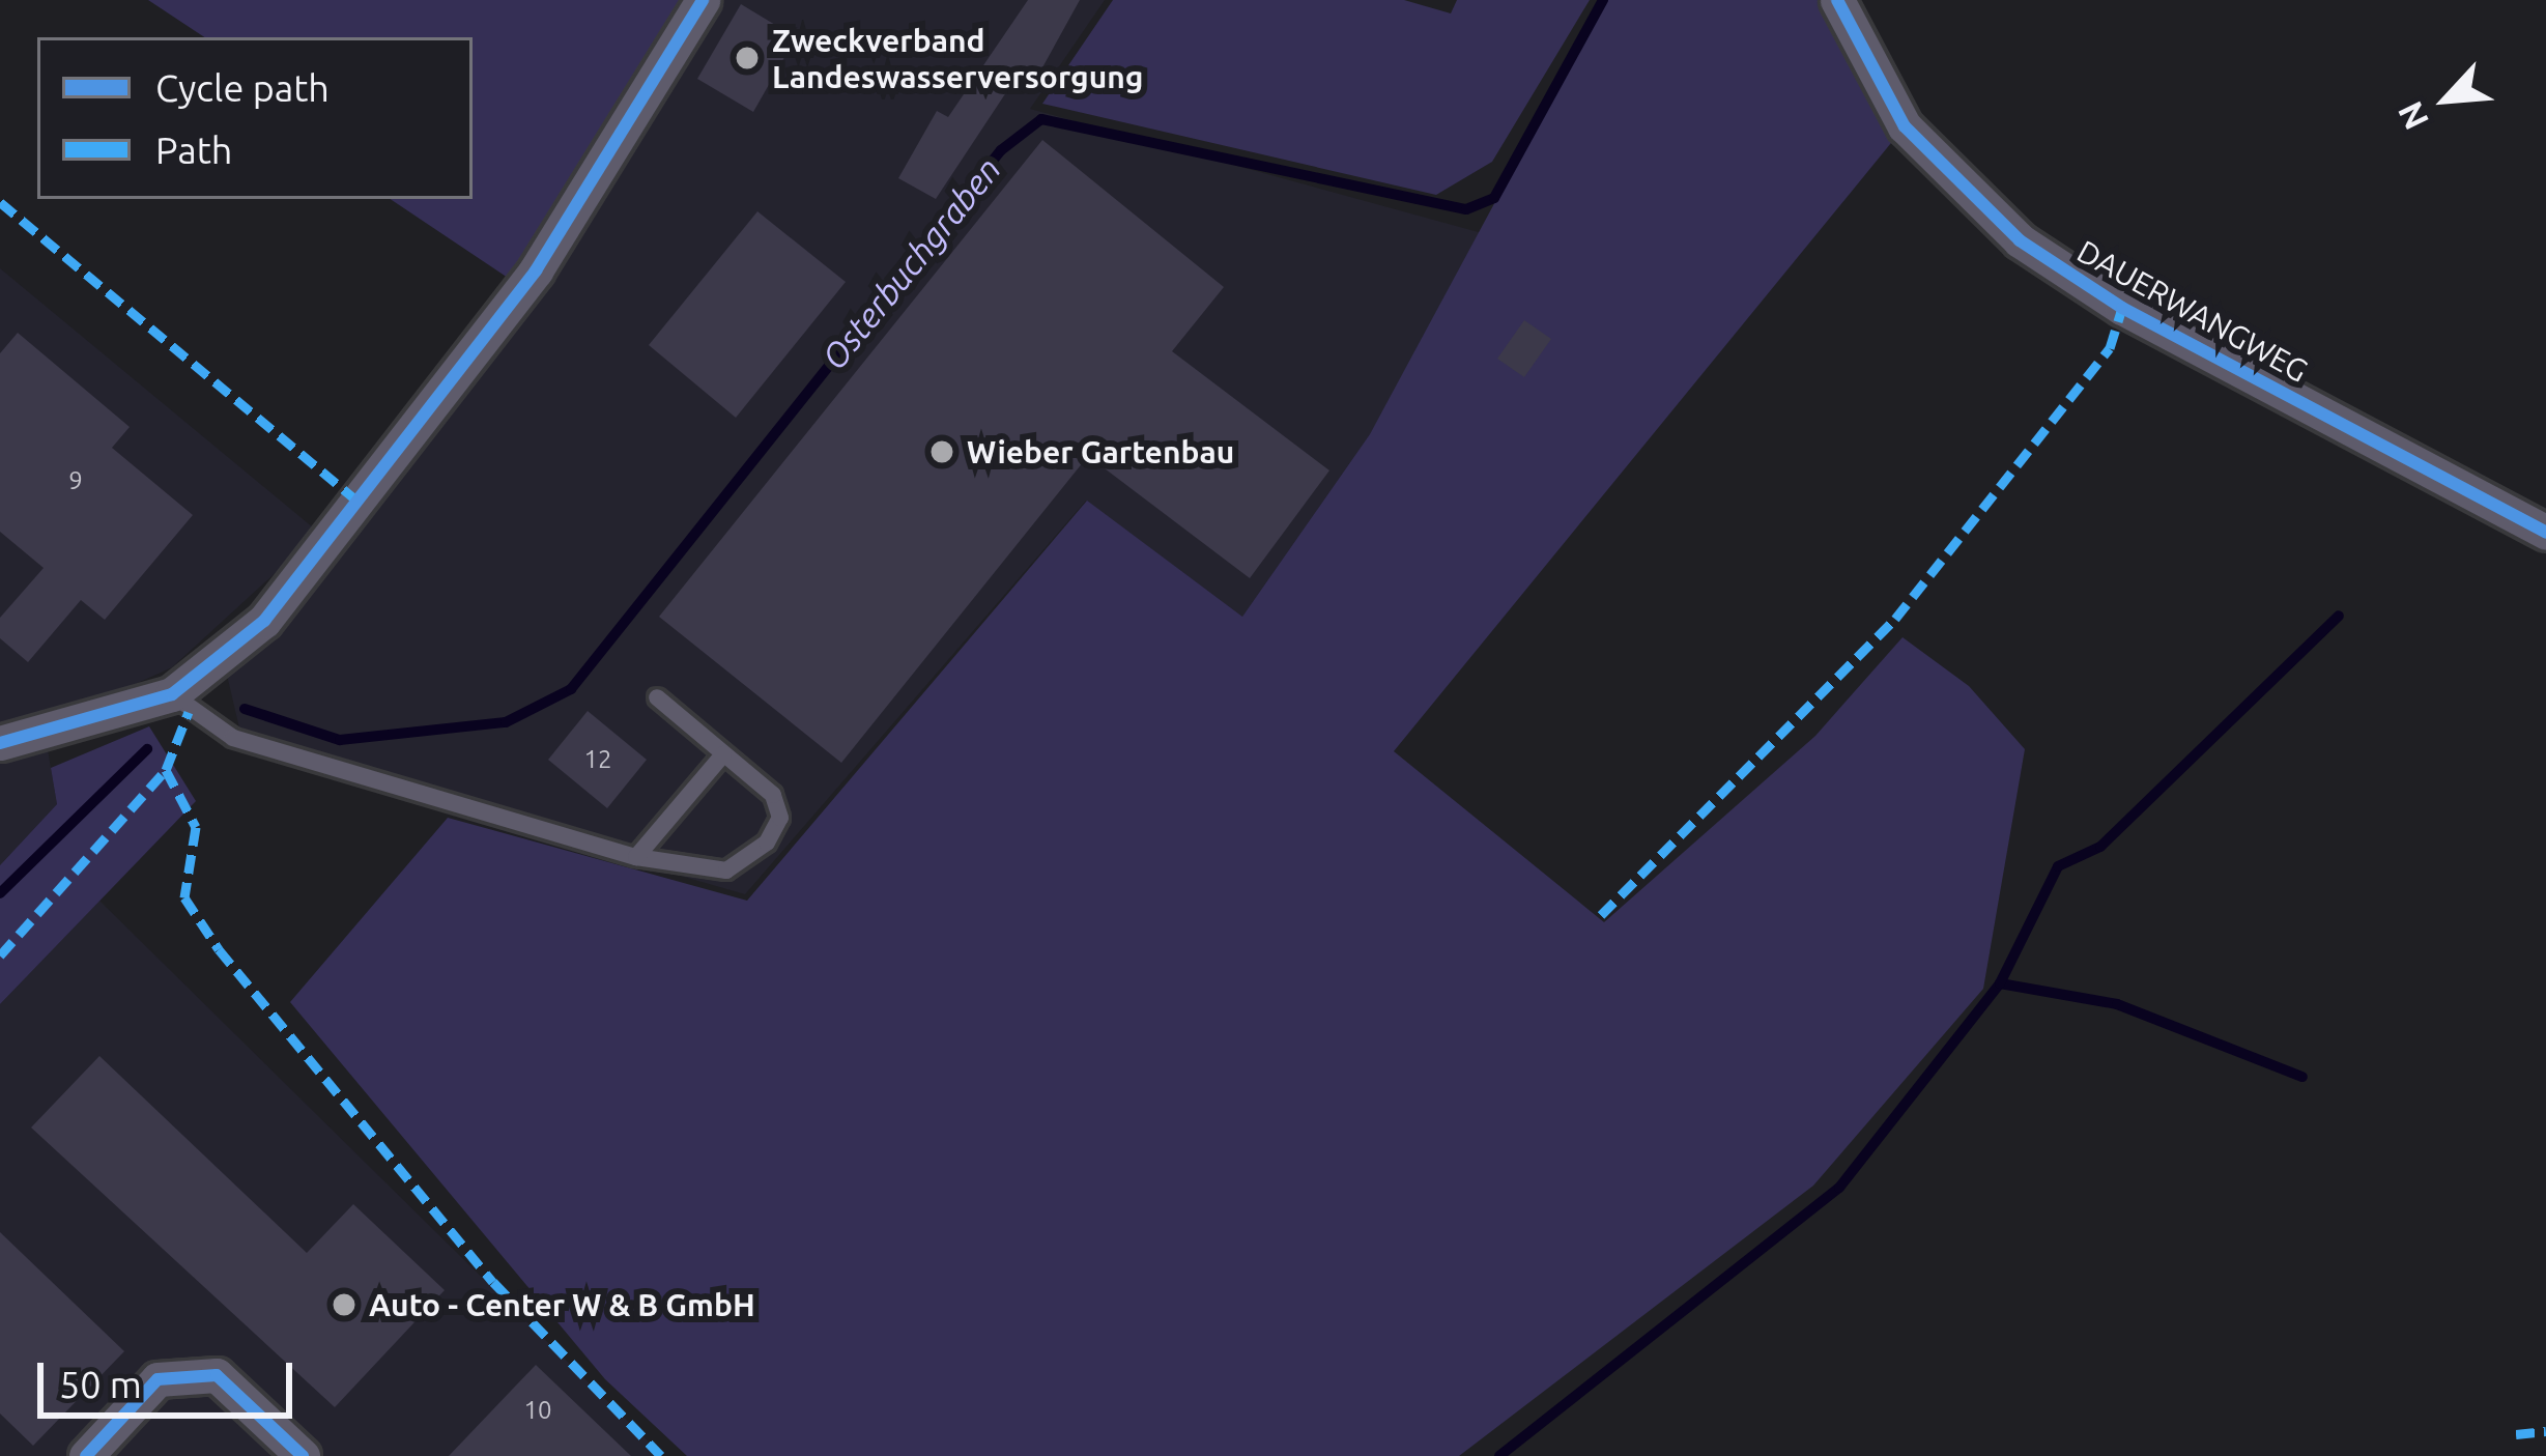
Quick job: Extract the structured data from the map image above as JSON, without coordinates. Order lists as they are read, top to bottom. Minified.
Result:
{"streets":{"street":["DAUERWANGWEG"]},"water":["Osterbuchgraben"],"places":["Zweckverband Landeswasserversorgung","Wieber Gartenbau","Auto - Center W & B GmbH"],"house_numbers":["9","12","10"],"legend":["Cycle path","Path"],"scale_bar":"50 m","north":"bottom left"}
